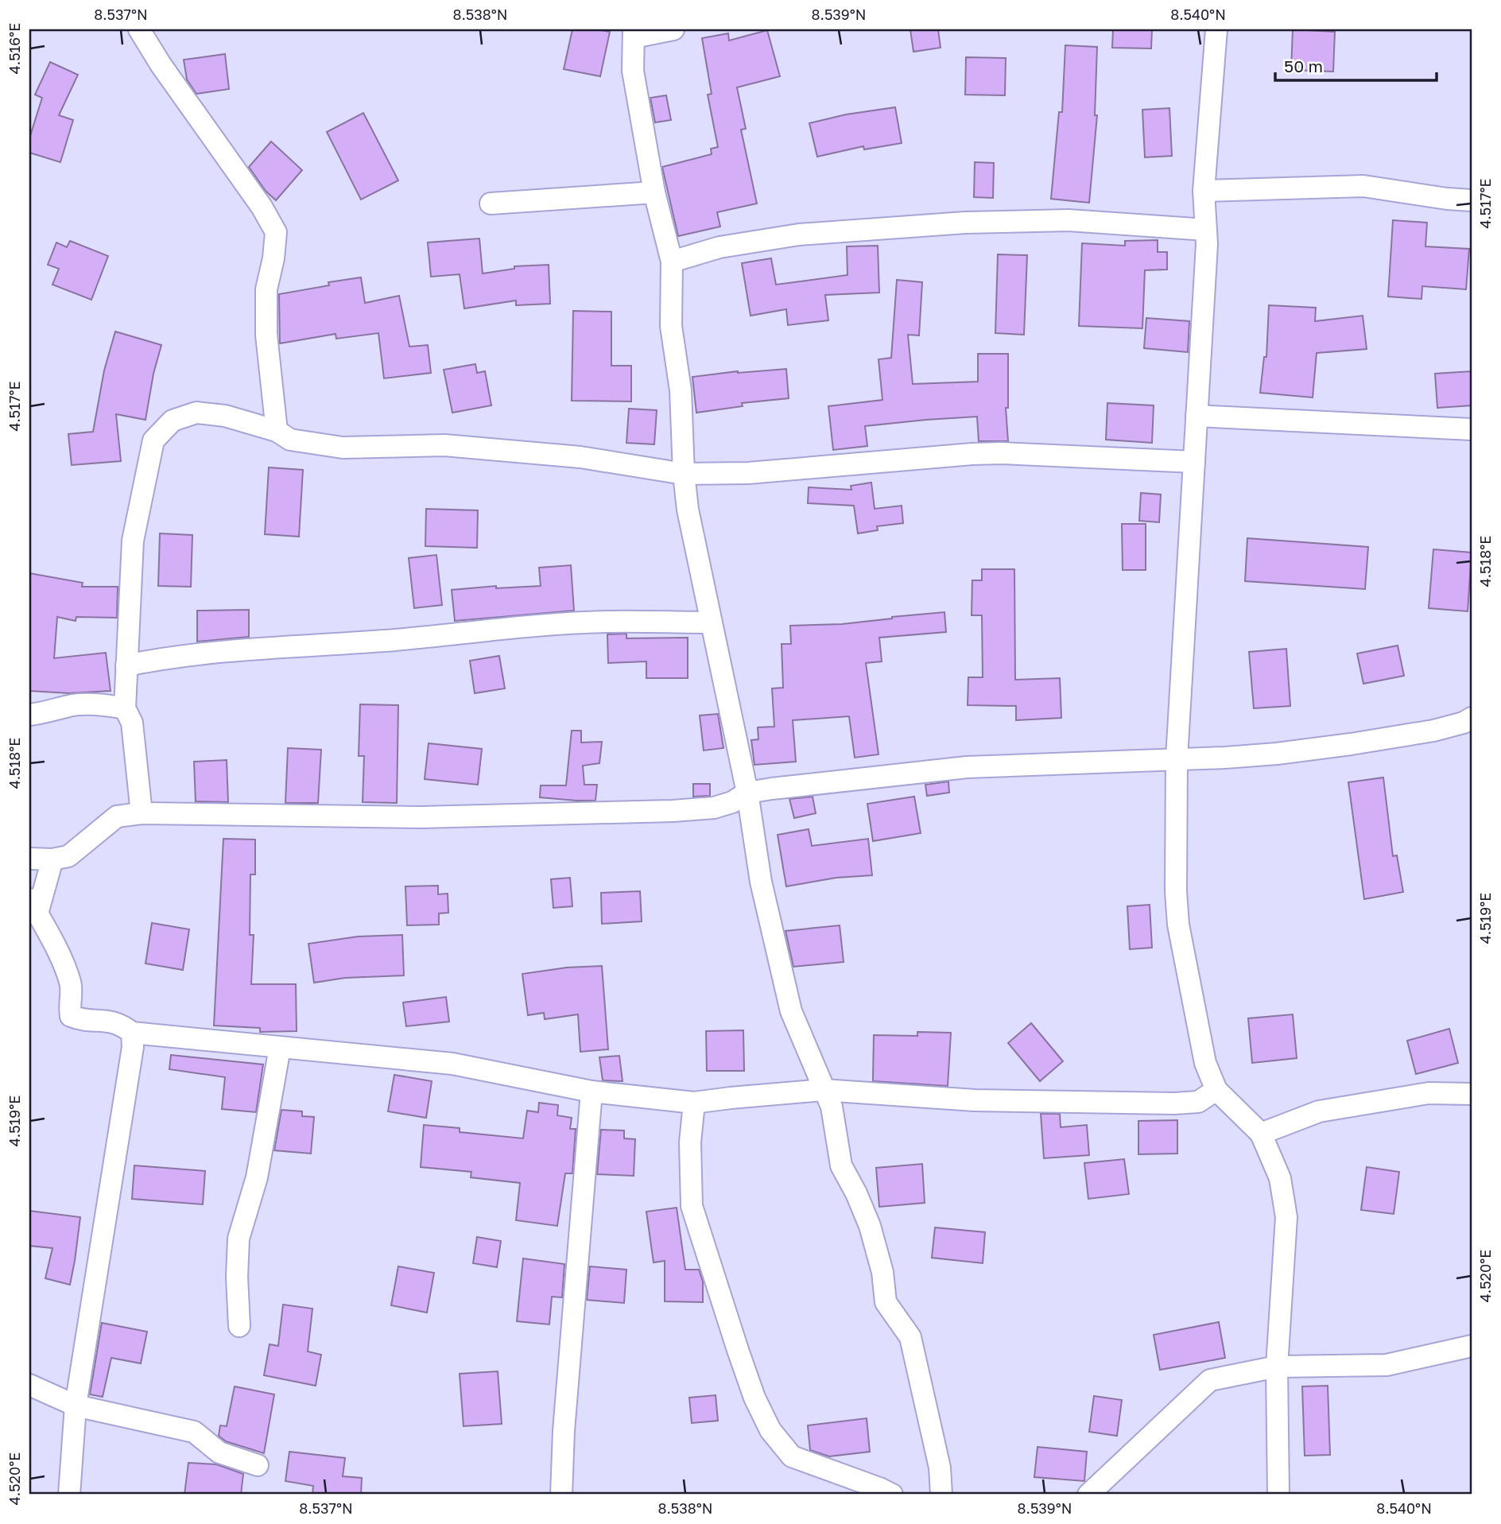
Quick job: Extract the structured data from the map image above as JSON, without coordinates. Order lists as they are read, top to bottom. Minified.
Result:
{"scale_bar":"50 m","coordinates":["8.537°N","8.538°N","8.539°N","8.540°N","4.516°E","4.517°E","4.518°E","4.519°E","4.520°E"]}
